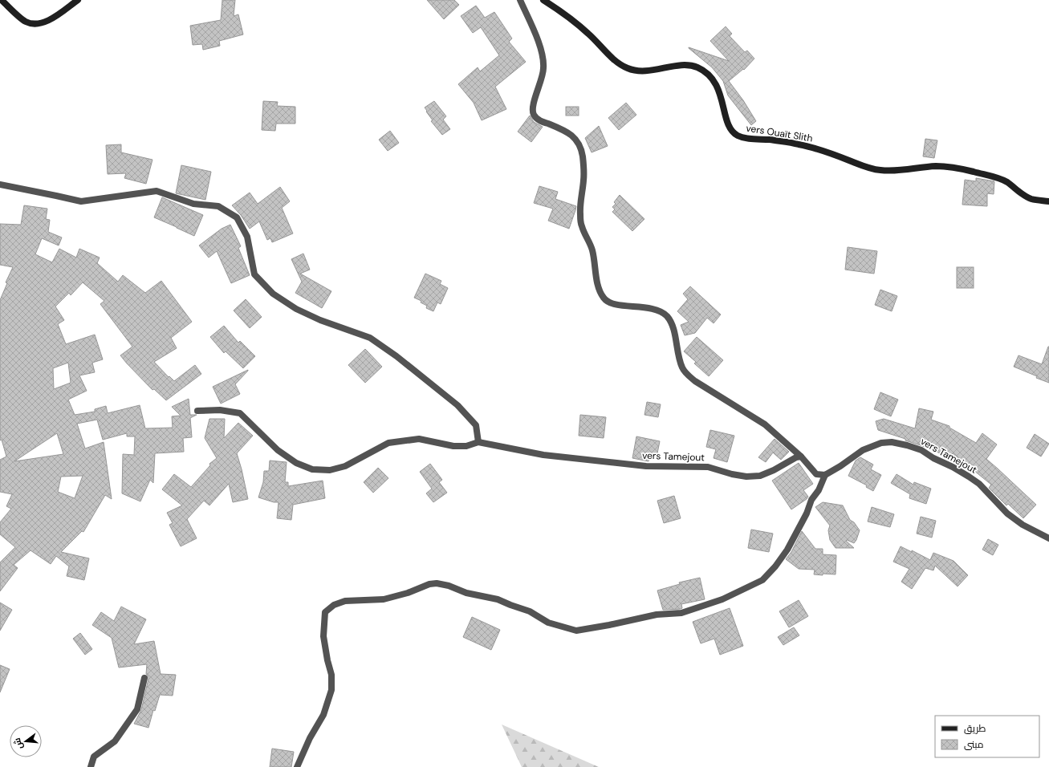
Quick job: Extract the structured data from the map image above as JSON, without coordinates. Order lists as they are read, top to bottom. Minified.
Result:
{"streets":{"street":["vers Ouaït Slith","vers Tamejout"]},"legend":["طريق","مبنى"],"north":"left"}
